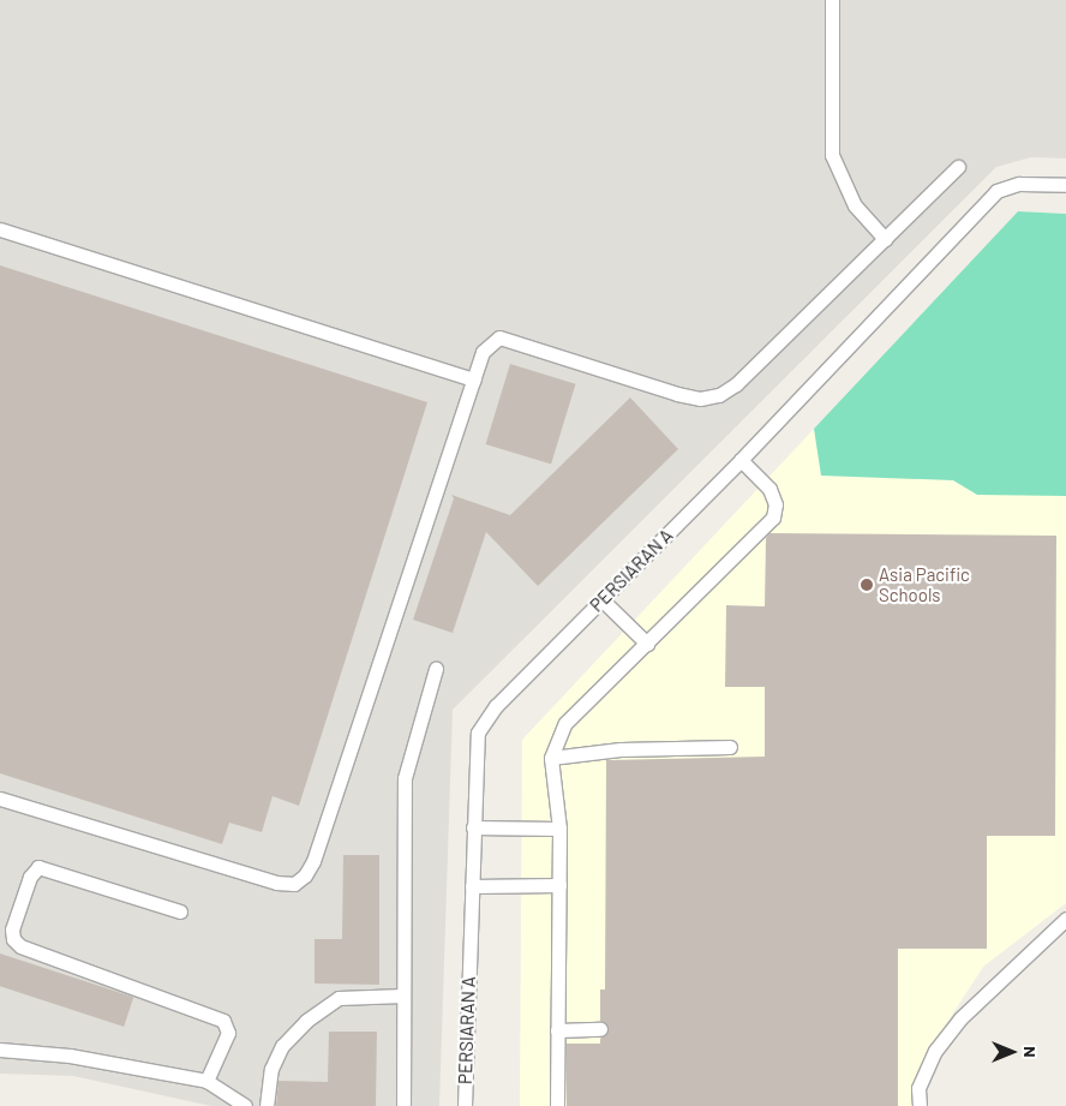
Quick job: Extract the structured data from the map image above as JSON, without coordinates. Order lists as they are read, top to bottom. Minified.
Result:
{"streets":{"lane":["PERSIARAN A"]},"places":["Asia Pacific Schools"],"north":"right"}
